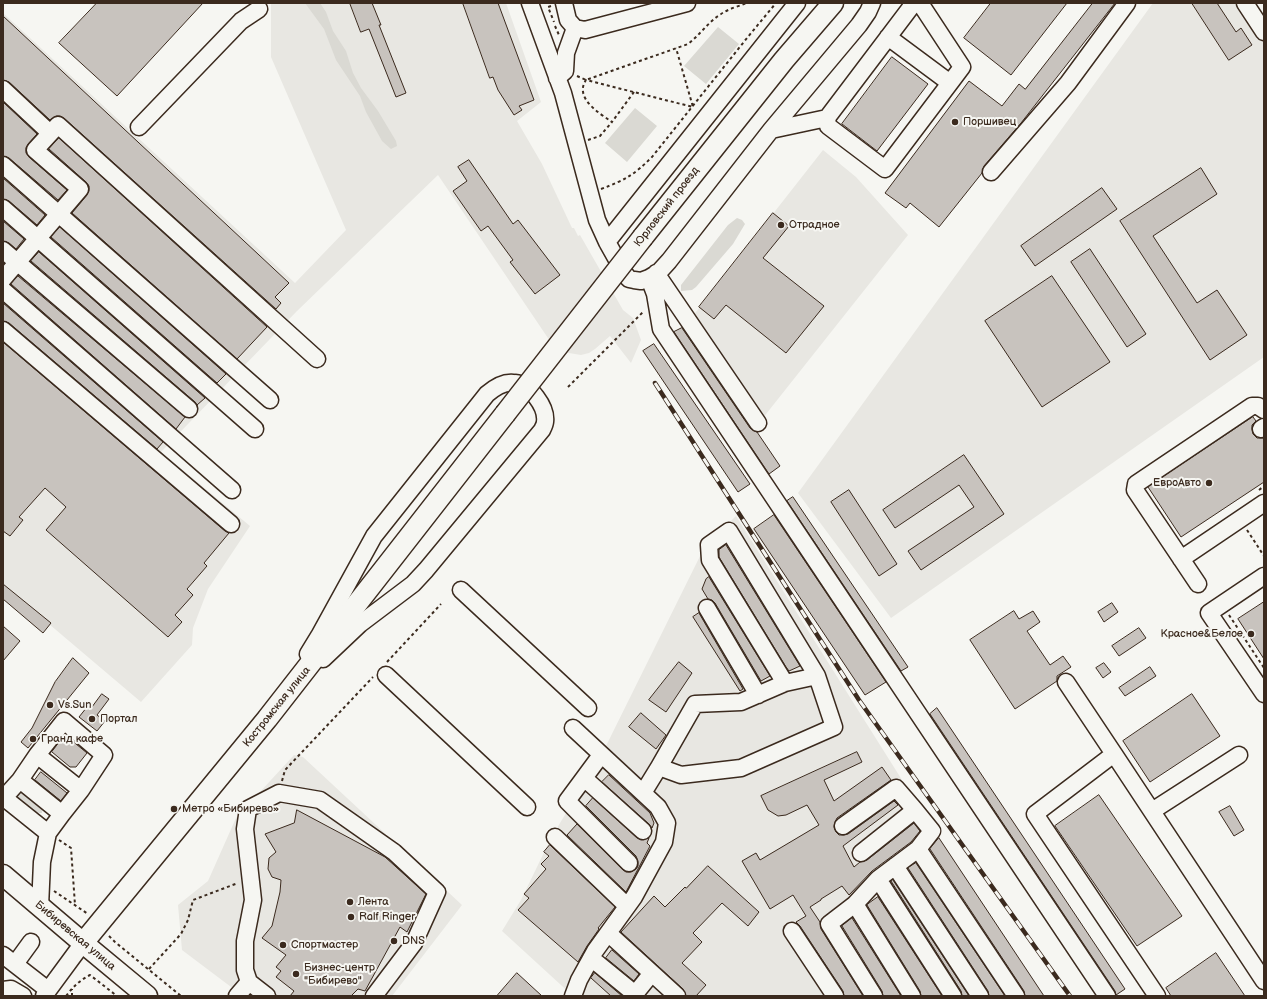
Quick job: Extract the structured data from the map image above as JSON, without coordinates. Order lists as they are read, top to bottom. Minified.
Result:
{"streets":{"main road":["Юрловский проезд","Костромская улица","Бибиревская улица"]},"crossings":[["Юрловский проезд","Костромская улица"],["Костромская улица","Бибиревская улица"]],"places":["Поршивец","Отрадное","ЕвроАвто","Красное&Белое","Vs.Sun","Портал","Гранд кафе","Метро «Бибирево»","Лента","Ralf Ringer","DNS","Спортмастер","Бизнес-центр \"Бибирево\""]}
